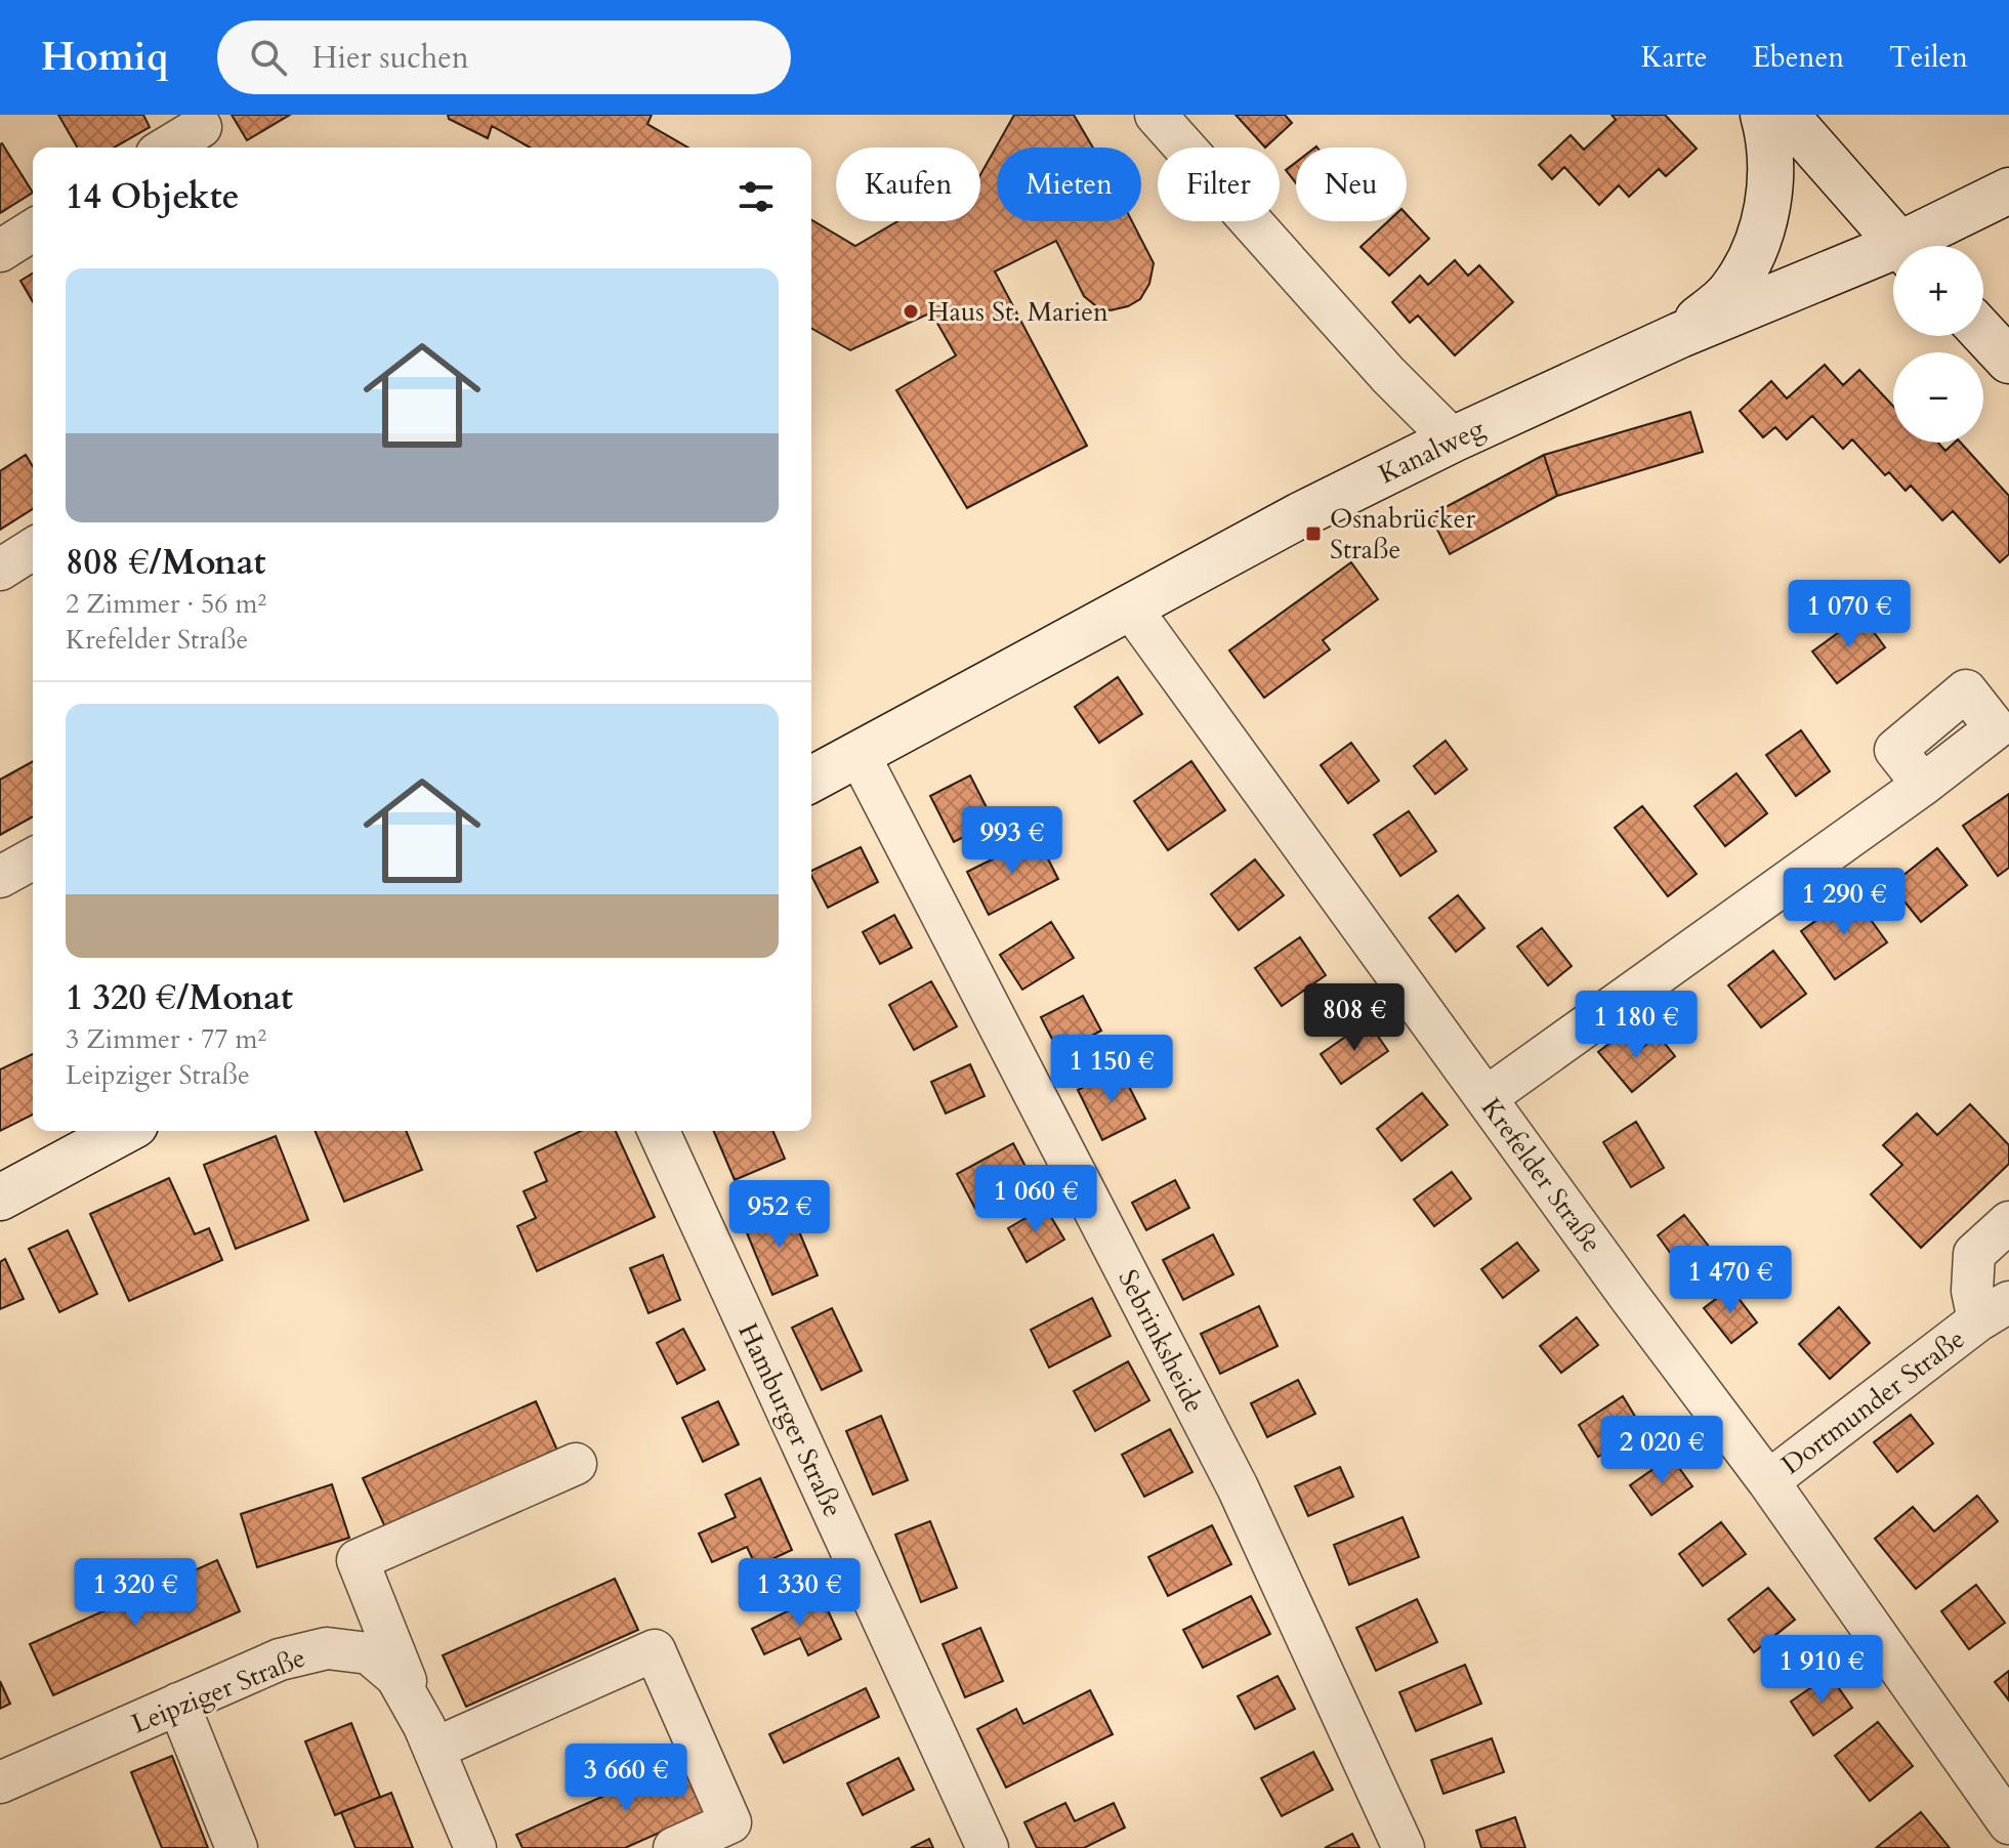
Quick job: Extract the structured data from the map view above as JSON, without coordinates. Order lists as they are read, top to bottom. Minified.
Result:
{"streets":{"street":["Kanalweg","Krefelder Straße","Sebrinksheide","Dortmunder Straße","Hamburger Straße","Leipziger Straße"]},"crossings":[["Kanalweg","Krefelder Straße"],["Kanalweg","Sebrinksheide"],["Krefelder Straße","Dortmunder Straße"]],"places":{"other":["Haus St. Marien"],"transit":["Osnabrücker Straße"]},"page":{"header":"Homiq","search":"Hier suchen","nav":["Karte","Ebenen","Teilen"],"chip":["Kaufen","Mieten","Filter","Neu"],"heading":"14 Objekte","map_buttons":["+","−"],"list":[{"name":"808 €/Monat","note":"2 Zimmer · 56 m² · Krefelder Straße"},{"name":"1 320 €/Monat","note":"3 Zimmer · 77 m² · Leipziger Straße"}],"price":["1 070 €","993 €","1 290 €","808 €","1 180 €","1 150 €","1 060 €","952 €","1 470 €","2 020 €","1 320 €","1 330 €","1 910 €","3 660 €"]}}
